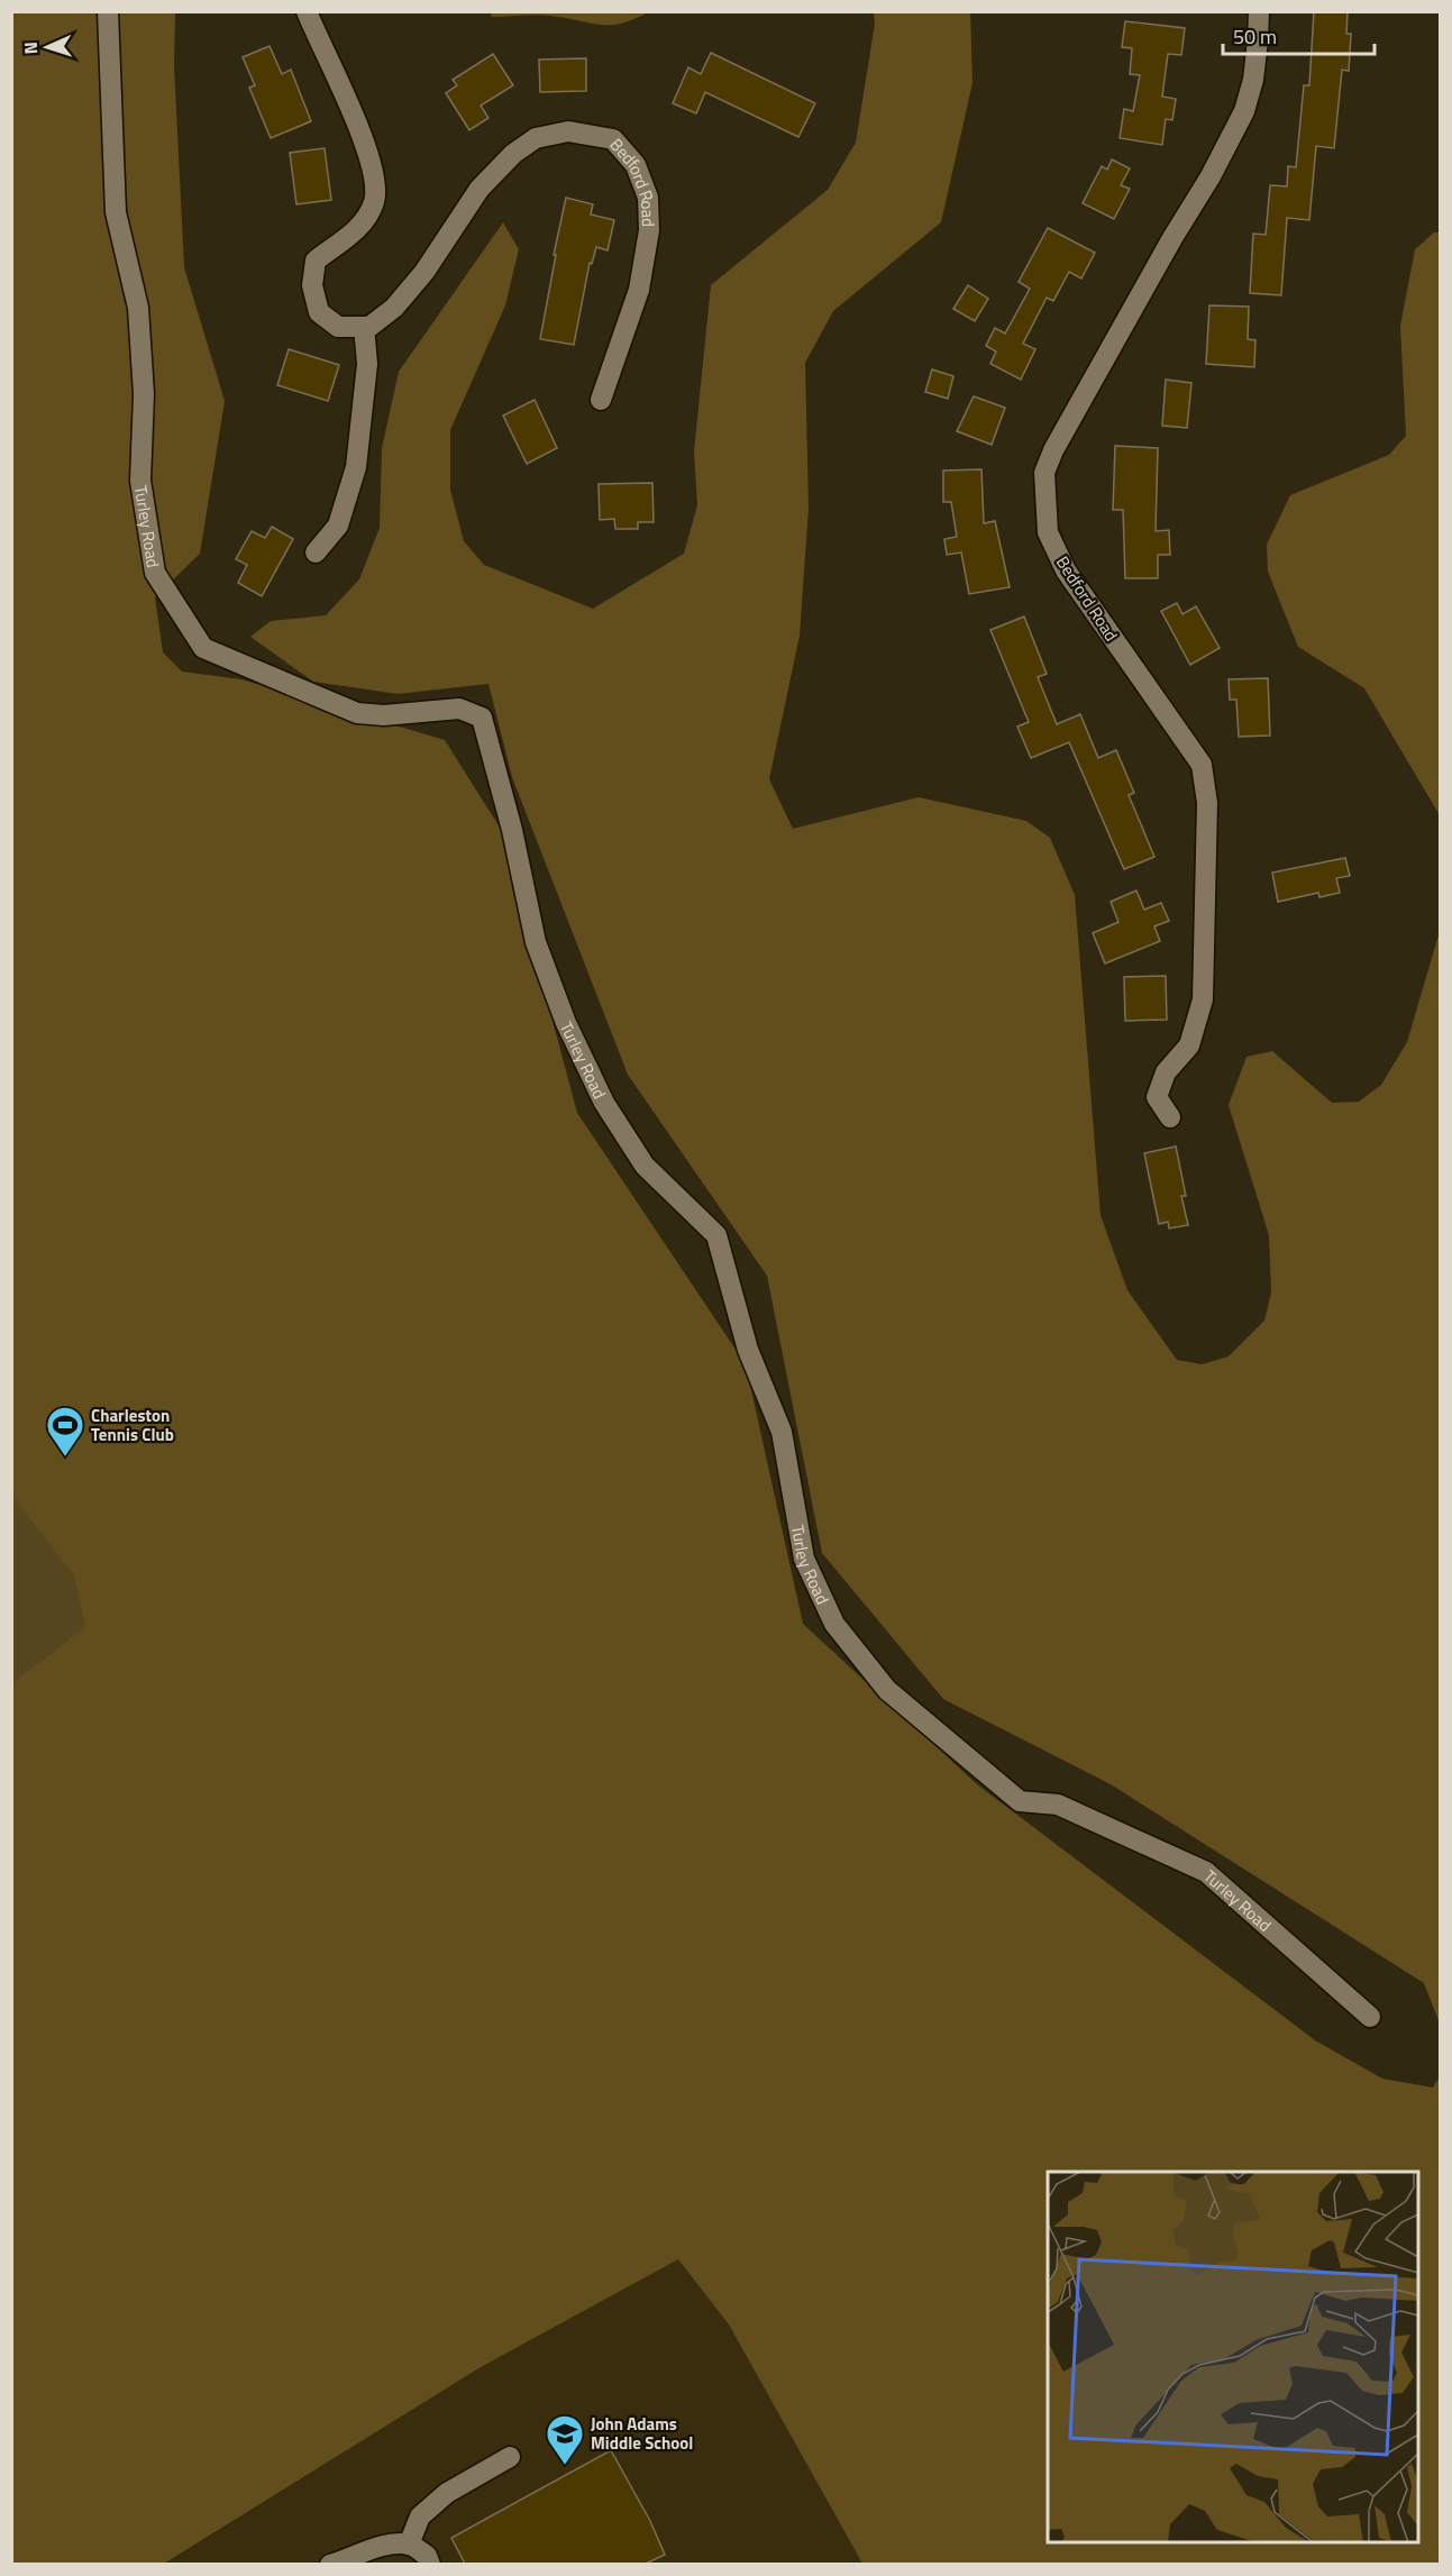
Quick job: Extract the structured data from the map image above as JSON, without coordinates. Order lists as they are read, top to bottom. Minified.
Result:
{"streets":{"street":["Bedford Road","Turley Road"]},"places":{"sports":["Charleston Tennis Club"],"school or university":["John Adams Middle School"]},"scale_bar":"50 m","north":"left"}
